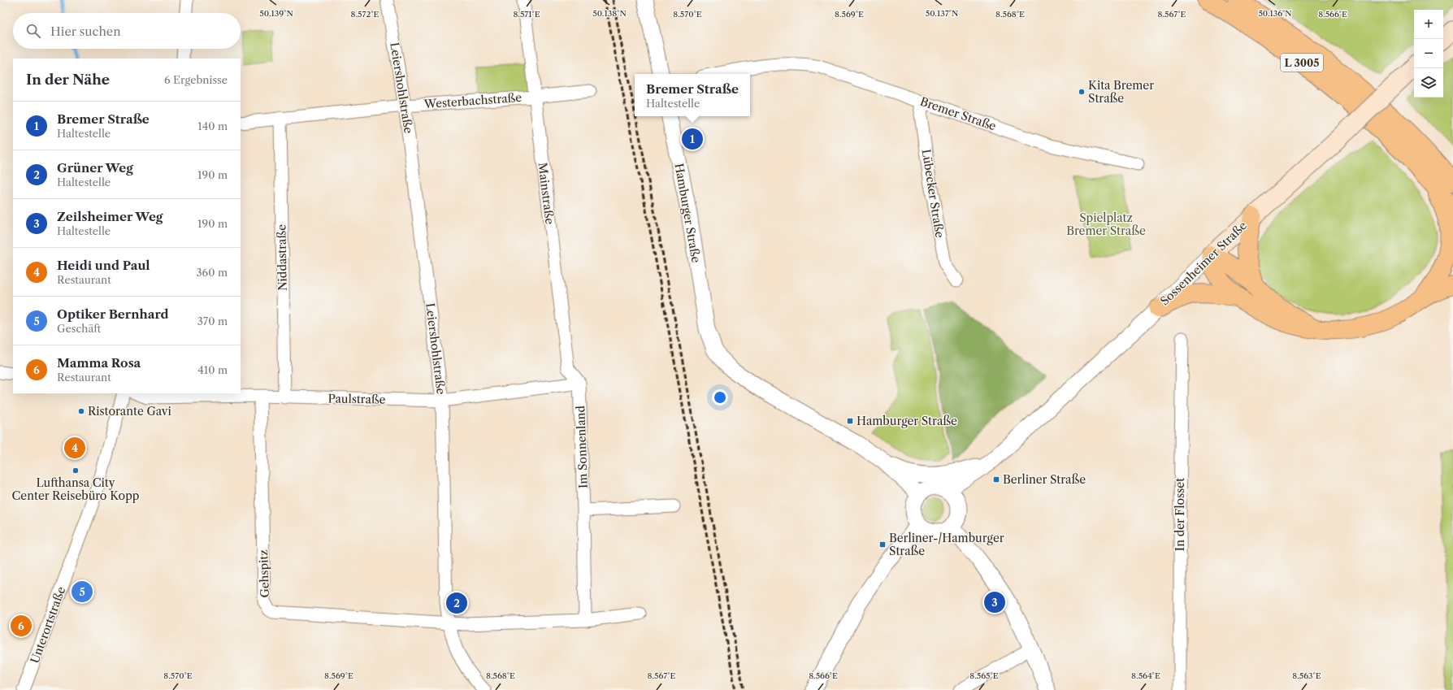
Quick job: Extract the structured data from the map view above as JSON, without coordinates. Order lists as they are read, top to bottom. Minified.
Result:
{"streets":{"highway":["L 3005"],"main road":["Sossenheimer Straße"],"street":["Leiershohlstraße","Westerbachstraße","Bremer Straße","Mainstraße","Lübecker Straße","Hamburger Straße","Niddastraße","Paulstraße","Im Sonnenland","In der Flosset","Gehspitz","Unterortstraße"]},"crossings":[["Leiershohlstraße","Westerbachstraße"],["Leiershohlstraße","Paulstraße"],["Leiershohlstraße","Gehspitz"],["Westerbachstraße","Mainstraße"],["Westerbachstraße","Niddastraße"],["Bremer Straße","Lübecker Straße"],["Mainstraße","Paulstraße"],["Mainstraße","Im Sonnenland"],["Hamburger Straße","Sossenheimer Straße"],["Niddastraße","Paulstraße"],["Paulstraße","Im Sonnenland"],["Paulstraße","Gehspitz"]],"parks":["Spielplatz Bremer Straße"],"places":{"other":["Kita Bremer Straße","Ristorante Gavi","Lufthansa City Center Reisebüro Kopp"],"transit":["Hamburger Straße","Berliner Straße","Berliner-/Hamburger Straße"]},"page":{"map_buttons":["+","−"],"search":"Hier suchen","heading":["In der Nähe","6 Ergebnisse"],"popup":["Bremer Straße","Haltestelle"],"list":[{"mark":"1","name":"Bremer Straße","note":"Haltestelle","value":"140 m"},{"mark":"2","name":"Grüner Weg","note":"Haltestelle","value":"190 m"},{"mark":"3","name":"Zeilsheimer Weg","note":"Haltestelle","value":"190 m"},{"mark":"4","name":"Heidi und Paul","note":"Restaurant","value":"360 m"},{"mark":"5","name":"Optiker Bernhard","note":"Geschäft","value":"370 m"},{"mark":"6","name":"Mamma Rosa","note":"Restaurant","value":"410 m"}],"pins":["1","4","5","3","2","6"]},"coordinates":["50.139°N","50.138°N","50.137°N","50.136°N","8.572°E","8.571°E","8.570°E","8.569°E","8.568°E","8.567°E","8.566°E","8.565°E","8.564°E","8.563°E"]}
